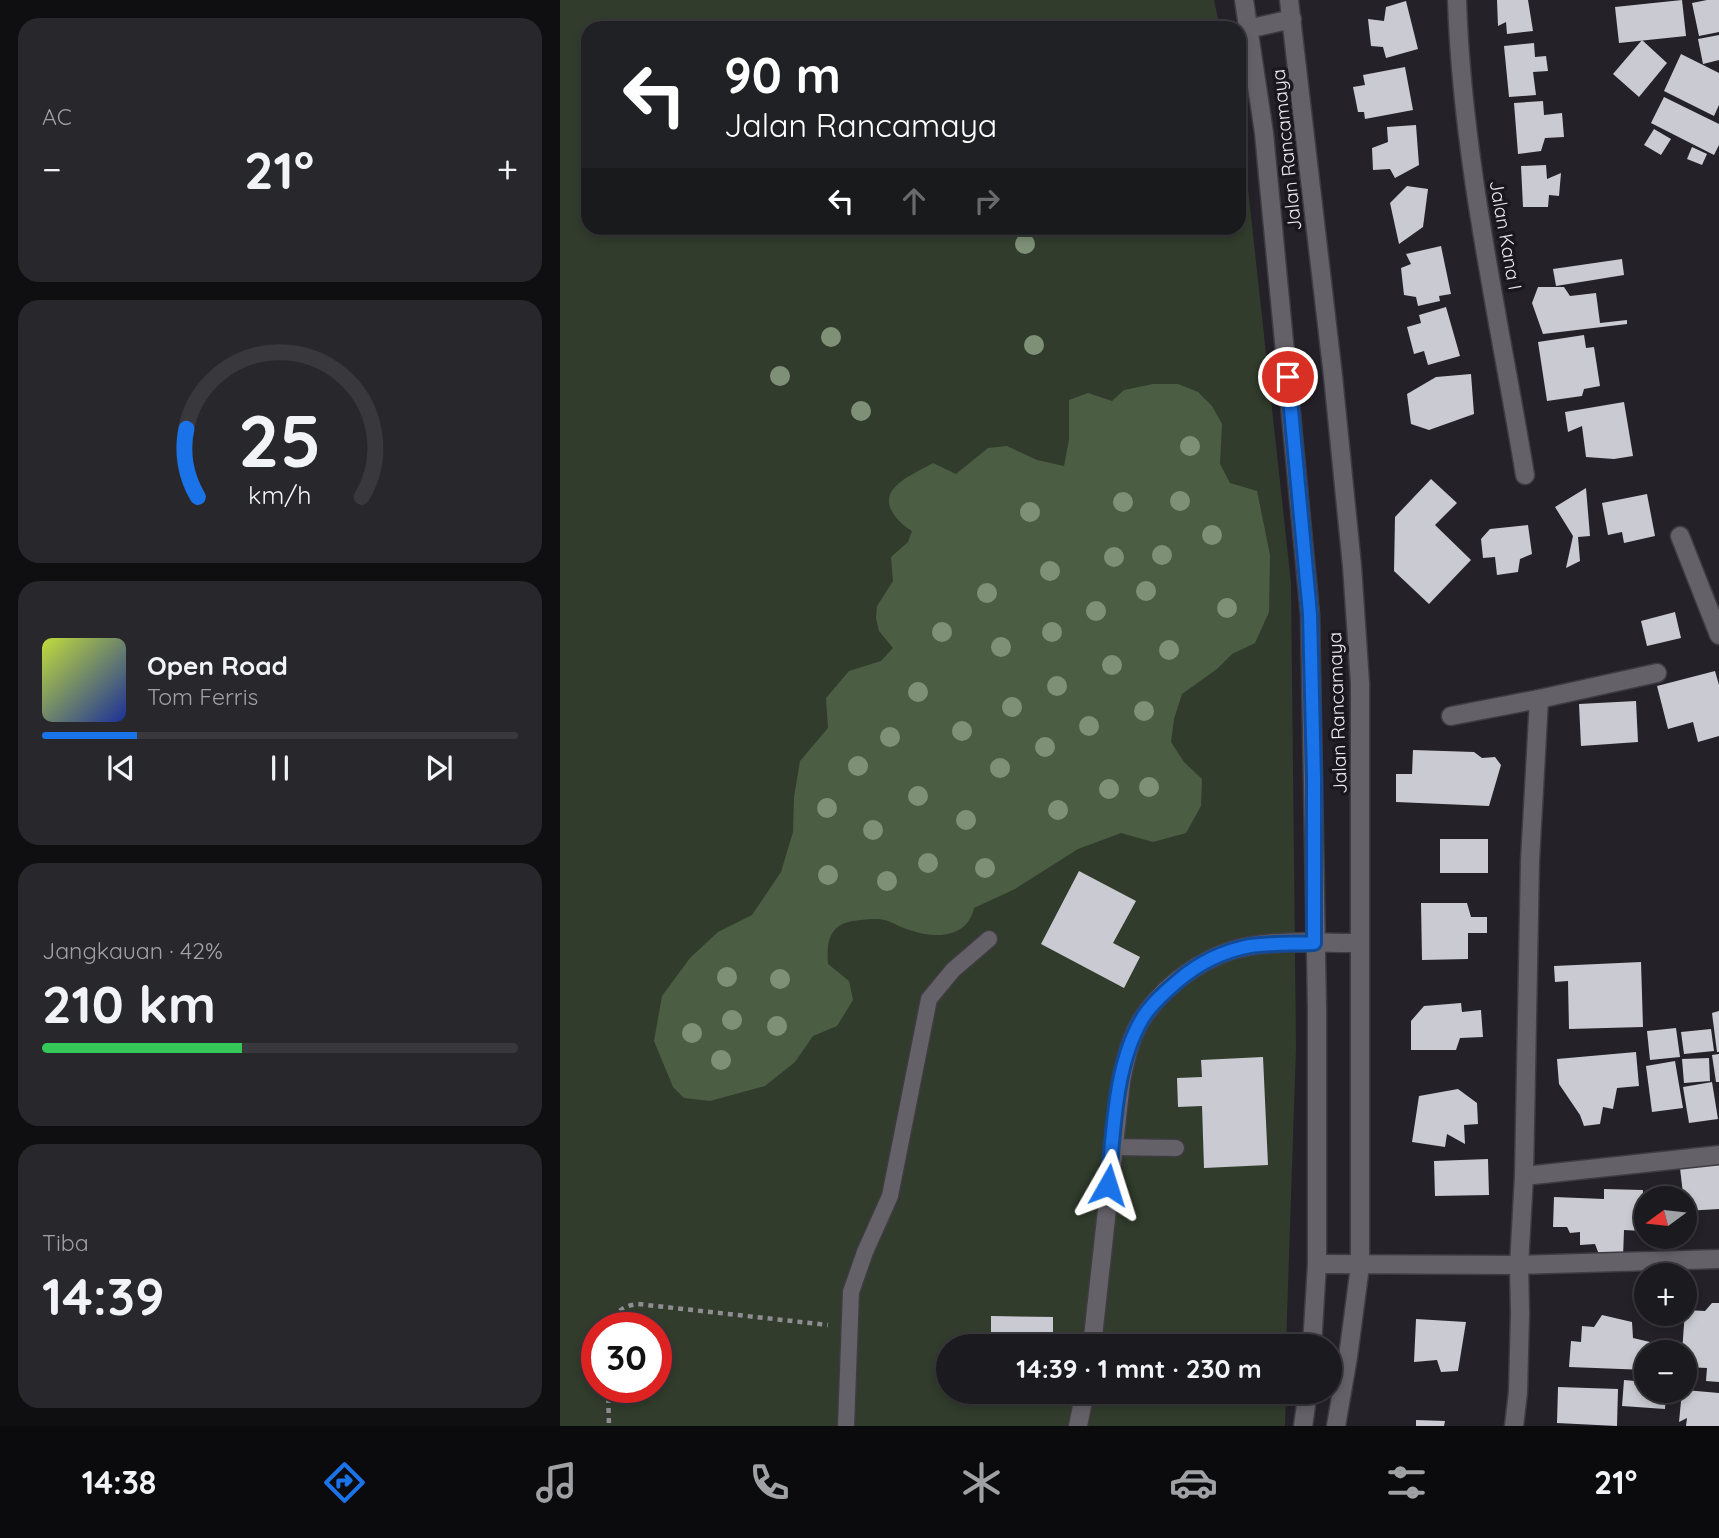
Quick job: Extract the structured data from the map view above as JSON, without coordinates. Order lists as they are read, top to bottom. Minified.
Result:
{"streets":{"street":["Jalan Rancamaya","Jalan Kana I"]},"north":"left","page":{"tile":["AC",["Jangkauan · 42%","210 km"],["Tiba","14:39"]],"turn":["90 m","Jalan Rancamaya"],"heat":["−","21°","+"],"song":["Open Road","Tom Ferris"],"map_buttons":["+","−"],"limit":"30","trip":"14:39 · 1 mnt · 230 m","tabs":["14:38","21°"],"gauge":["25","km/h"]}}
